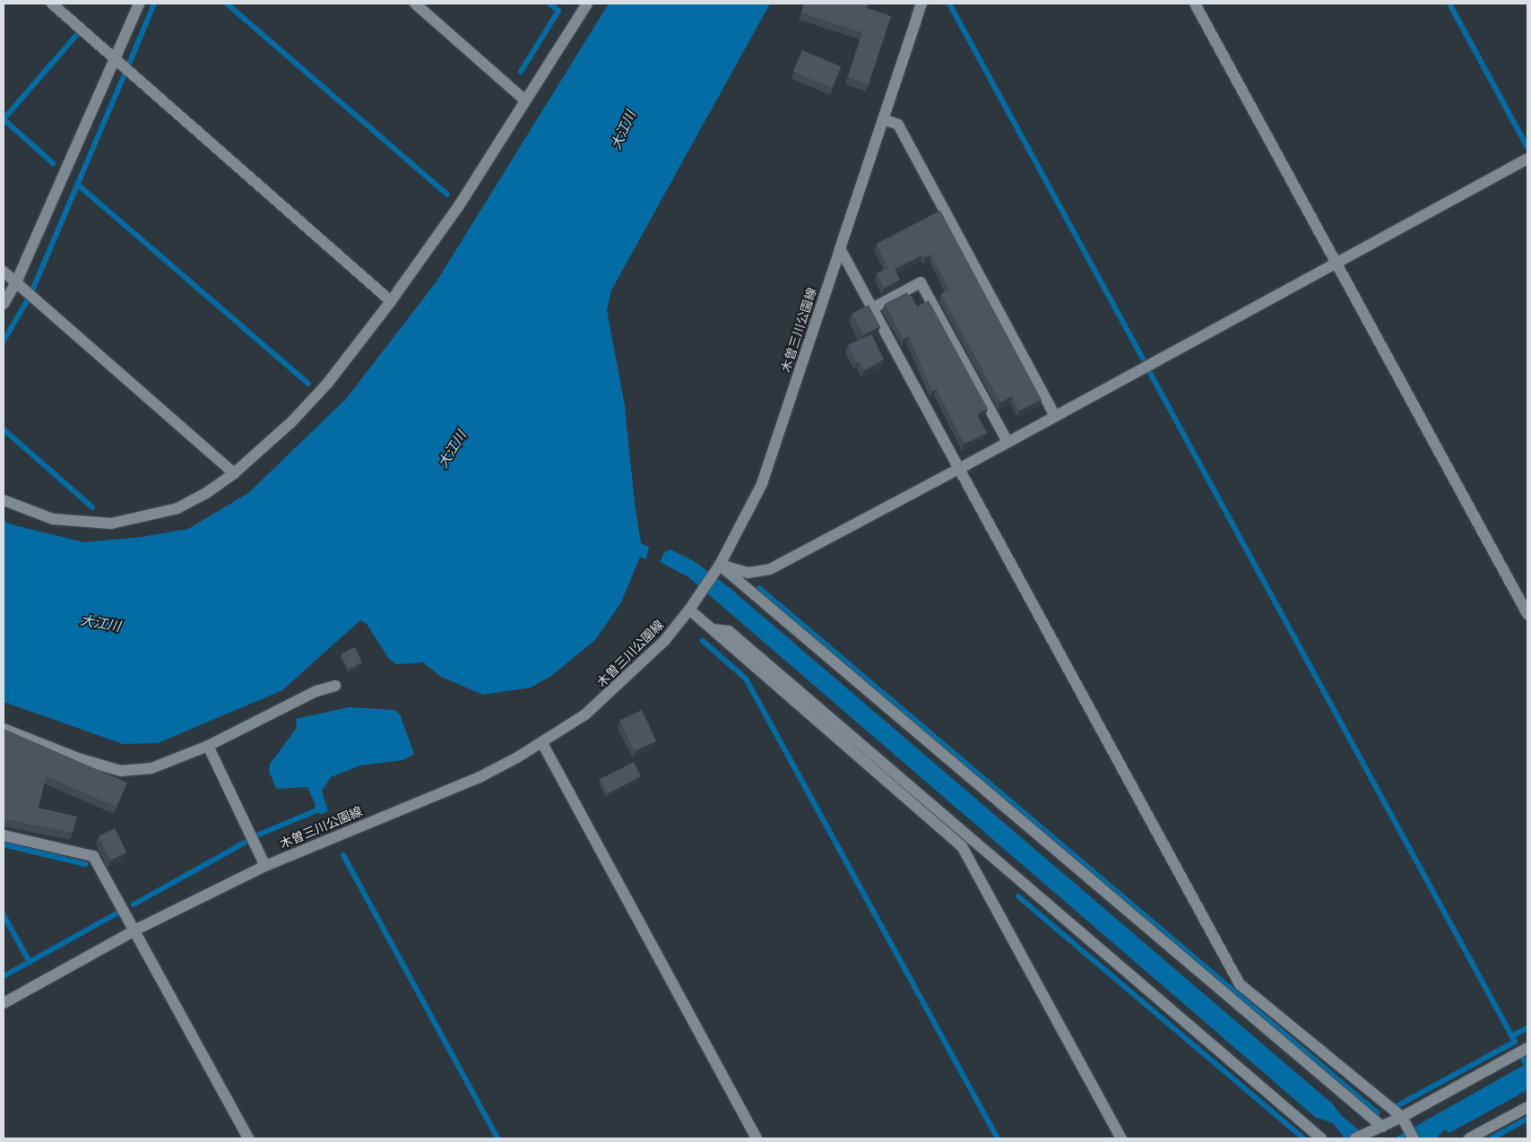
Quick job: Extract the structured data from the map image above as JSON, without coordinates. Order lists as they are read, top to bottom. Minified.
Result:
{"streets":{"street":["木曽三川公園線"]},"water":["大江川"]}
